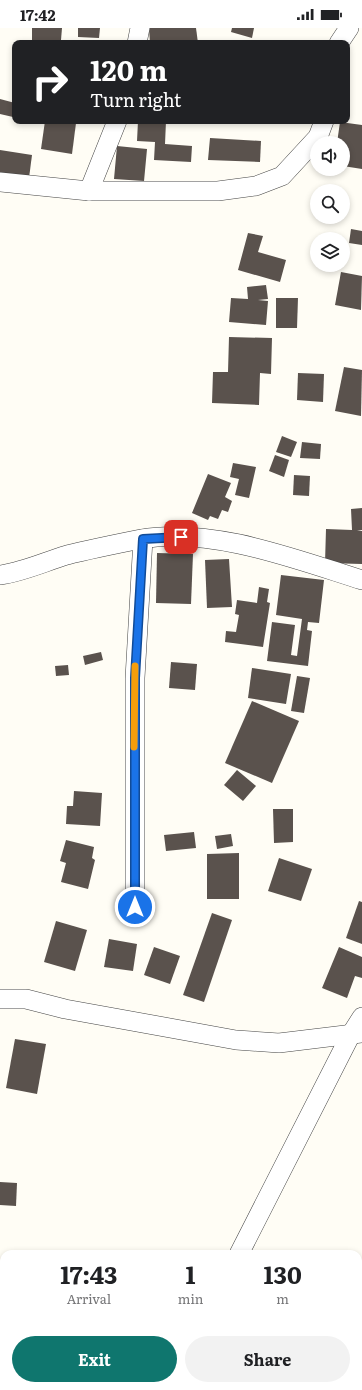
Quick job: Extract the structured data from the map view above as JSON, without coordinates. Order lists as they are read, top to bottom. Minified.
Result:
{"page":{"status":"17:42","turn":["120 m","Turn right"],"eta":["17:43","Arrival","1","min","130","m"],"buttons":["Exit","Share"]}}
